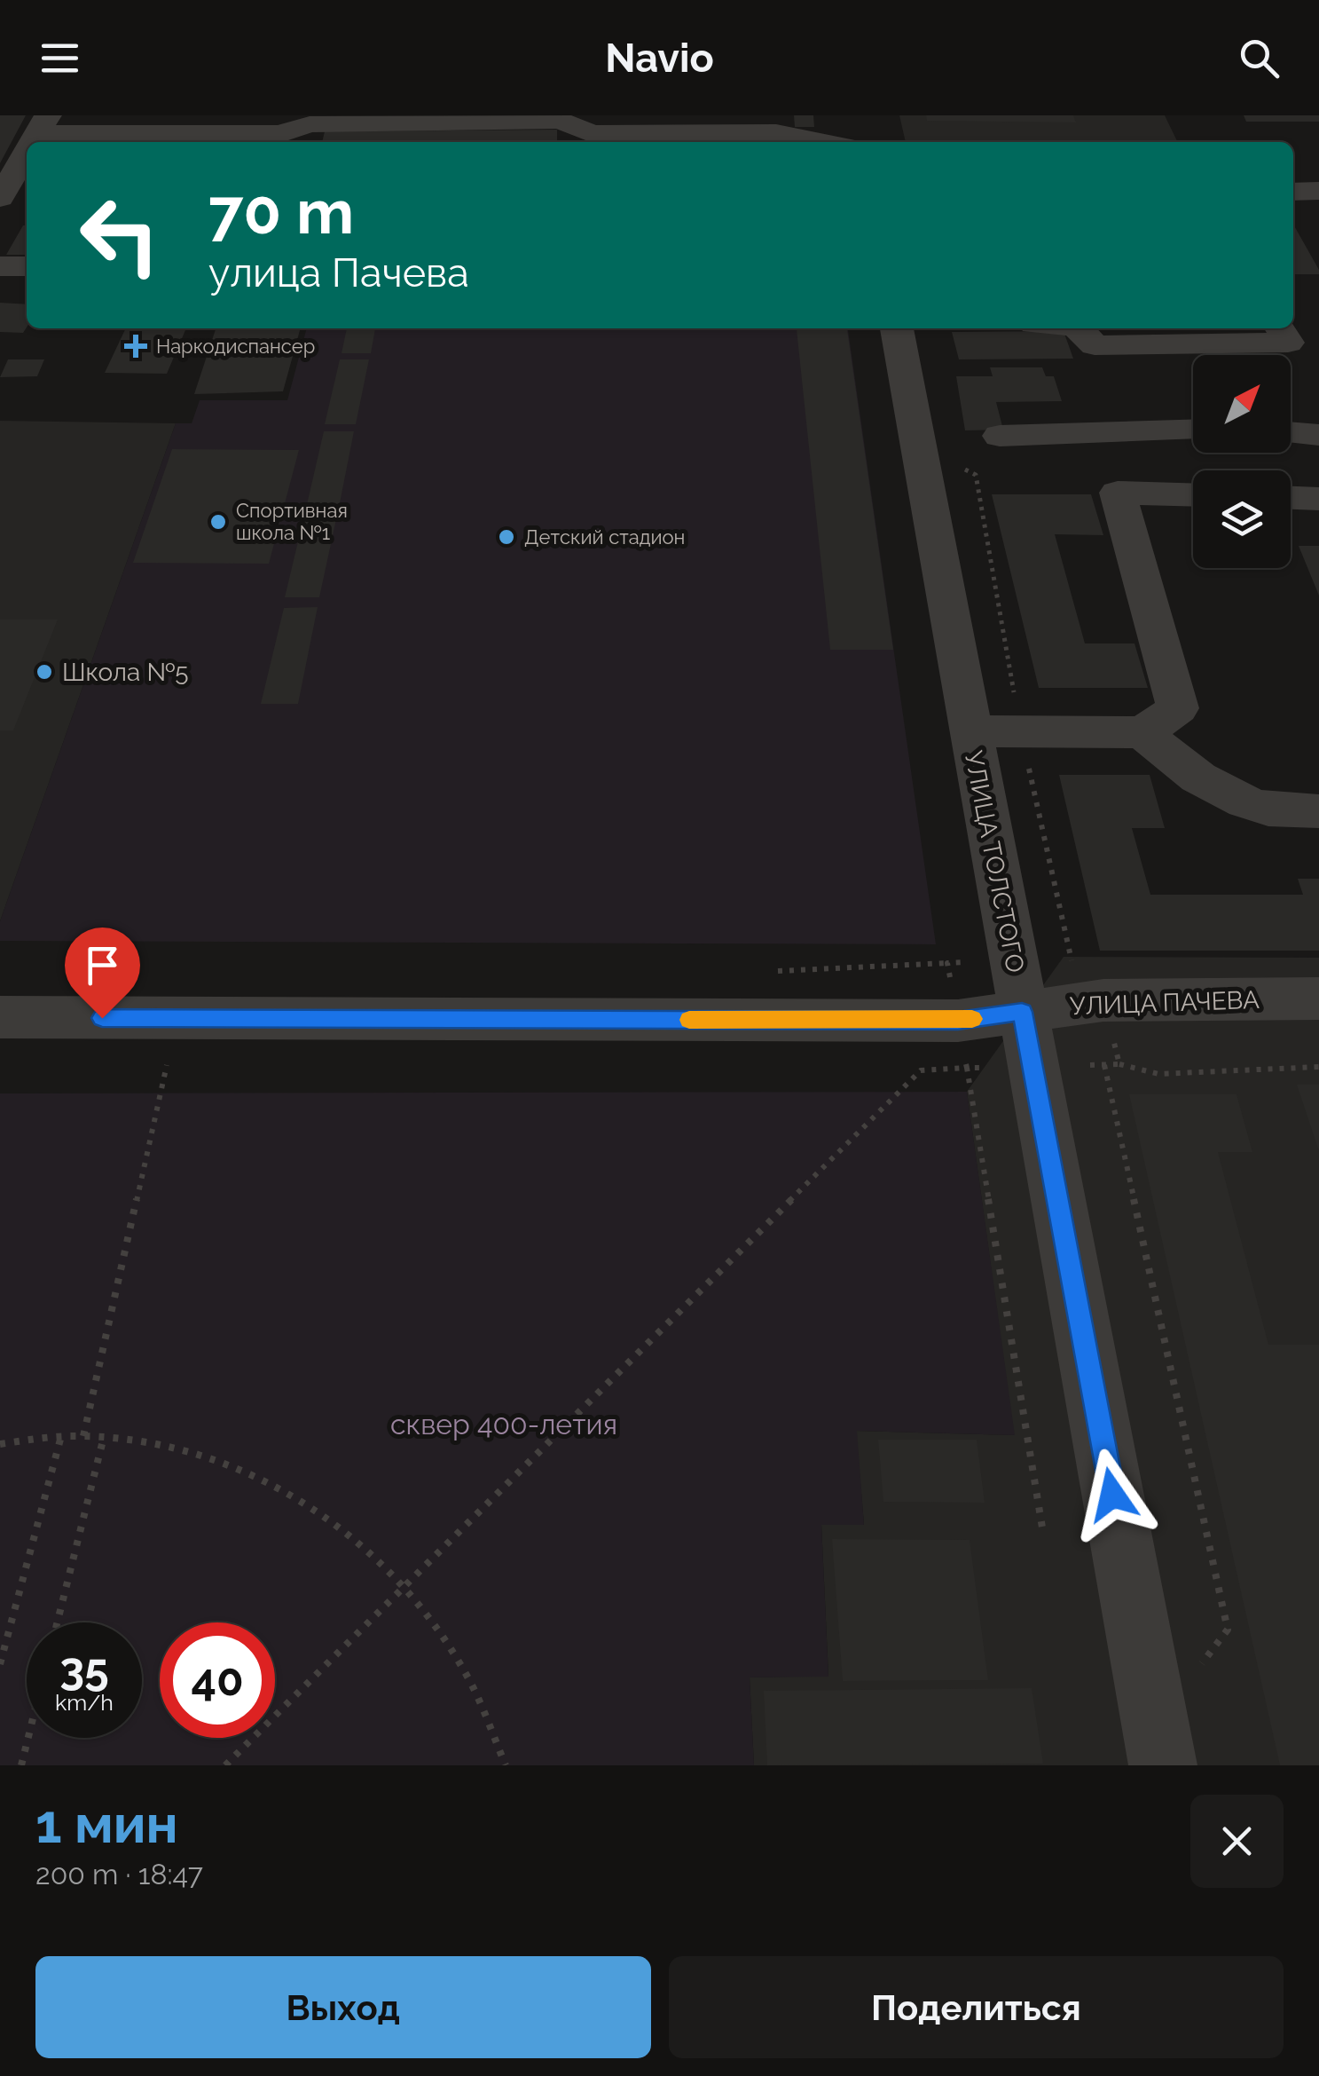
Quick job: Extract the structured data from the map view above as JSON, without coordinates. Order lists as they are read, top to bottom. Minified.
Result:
{"streets":{"street":["УЛИЦА ТОЛСТОГО","УЛИЦА ПАЧЕВА"]},"crossings":[["УЛИЦА ТОЛСТОГО","УЛИЦА ПАЧЕВА"]],"parks":["сквер 400-летия"],"places":{"health":["Наркодиспансер"],"other":["Спортивная школа №1","Детский стадион","Школа №5"]},"north":"top right","page":{"header":"Navio","turn":["70 m","улица Пачева"],"speed":"35 km/h","limit":"40","heading":["1 мин","200 m · 18:47"],"buttons":["Выход","Поделиться"]}}
